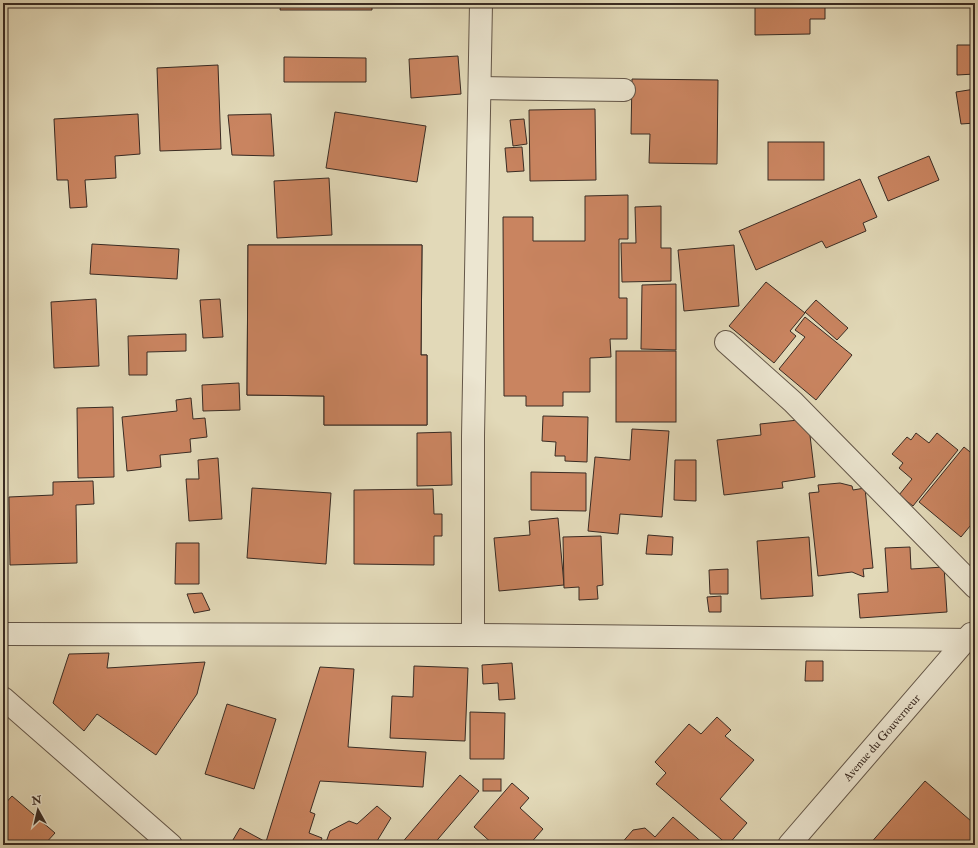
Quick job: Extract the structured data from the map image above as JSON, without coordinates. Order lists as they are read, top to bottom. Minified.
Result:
{"streets":{"street":["Avenue du Gouverneur"]},"north":"top"}
